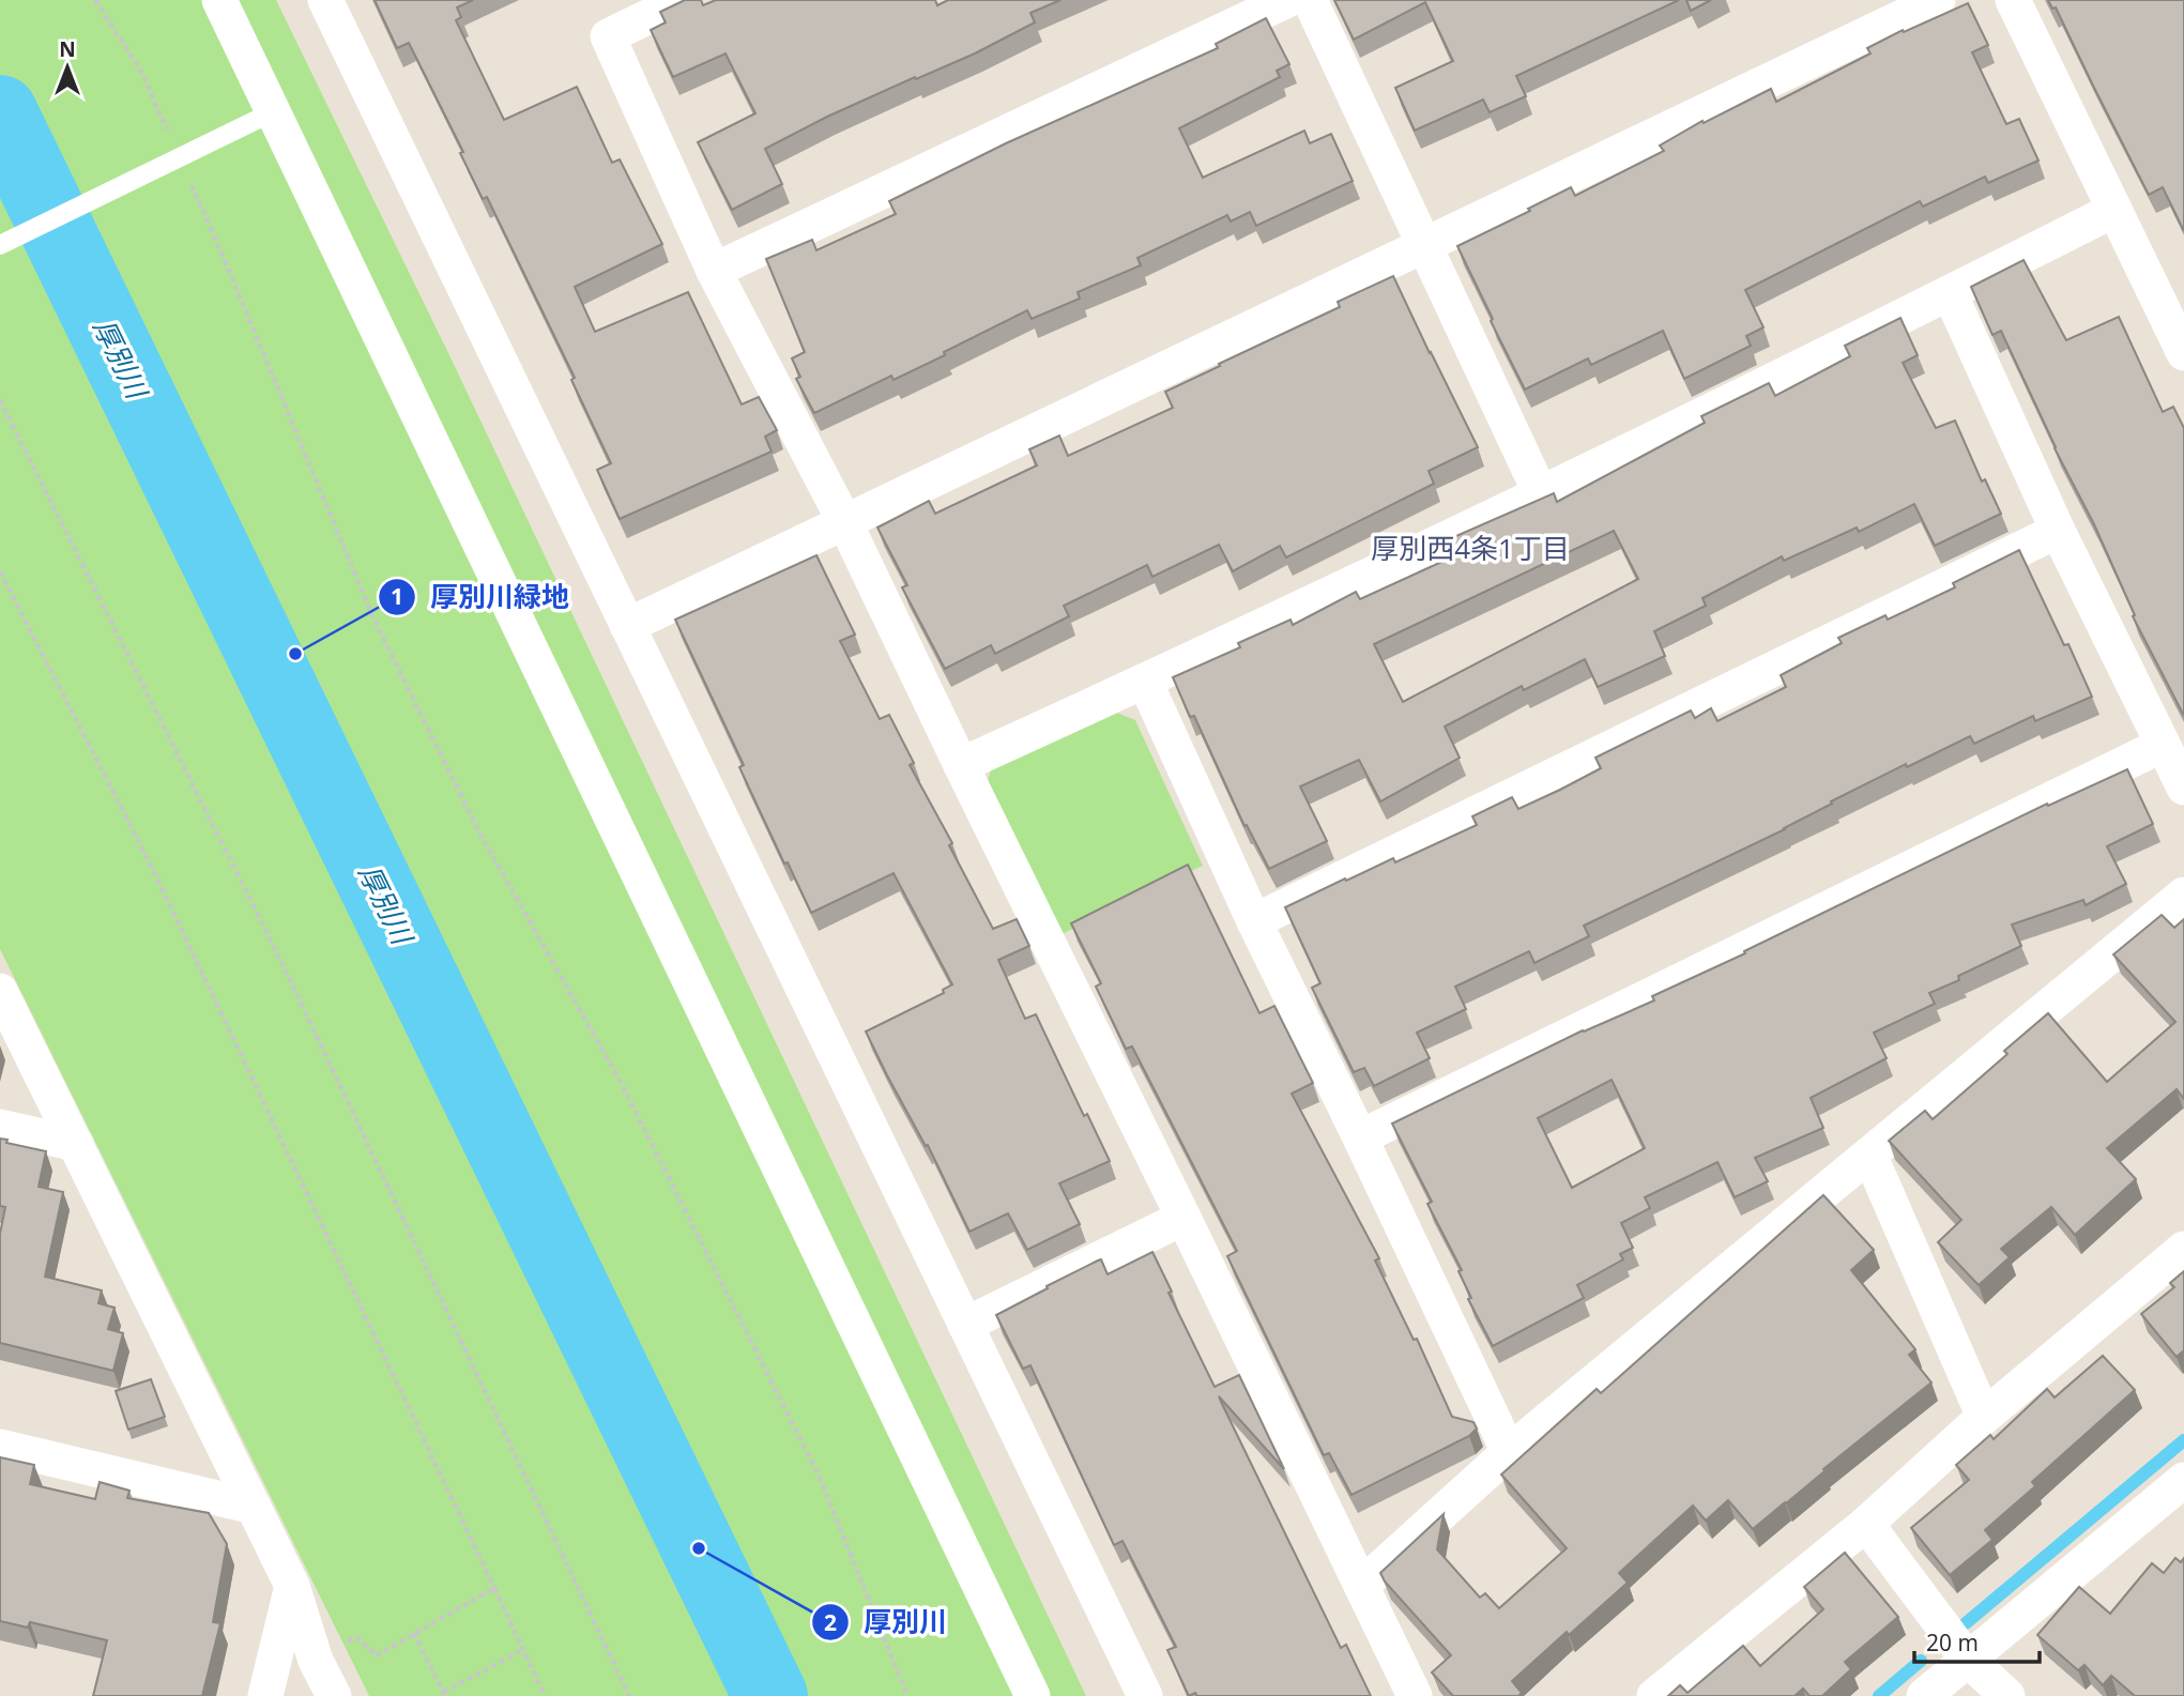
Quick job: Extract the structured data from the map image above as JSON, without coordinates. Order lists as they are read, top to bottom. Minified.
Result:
{"districts":["厚別西4条1丁目"],"water":["厚別川"],"places":["厚別川緑地","厚別川"],"scale_bar":"20 m","north":"top"}
